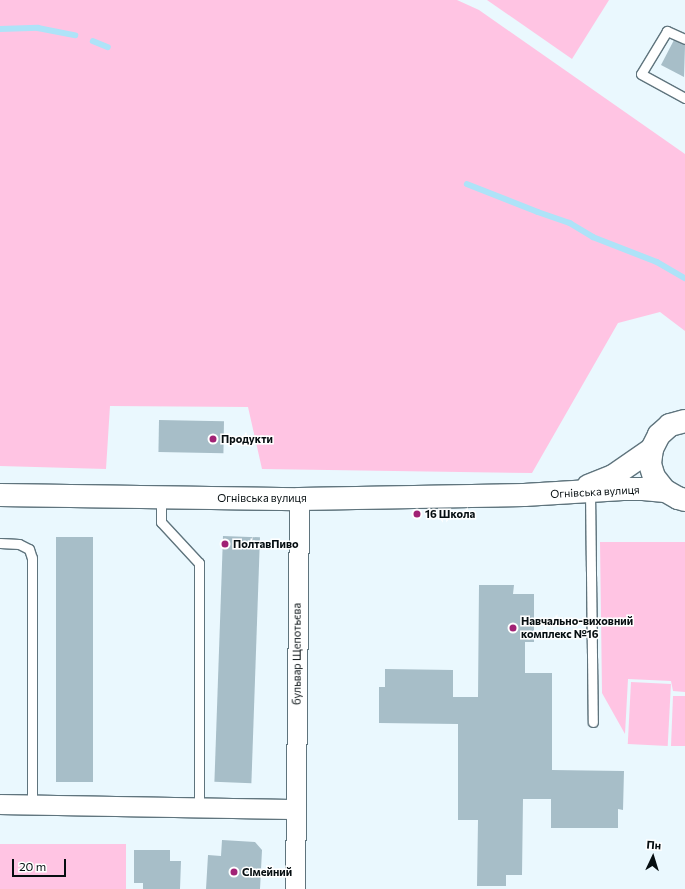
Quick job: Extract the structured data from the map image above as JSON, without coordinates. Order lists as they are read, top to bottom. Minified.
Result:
{"streets":{"street":["Огнівська вулиця","бульвар Щепотьєва"]},"crossings":[["Огнівська вулиця","бульвар Щепотьєва"]],"places":["Продукти","16 Школа","ПолтавПиво","Навчально-виховний комплекс №16","Сімейний"],"scale_bar":"20 m","north":"top"}
